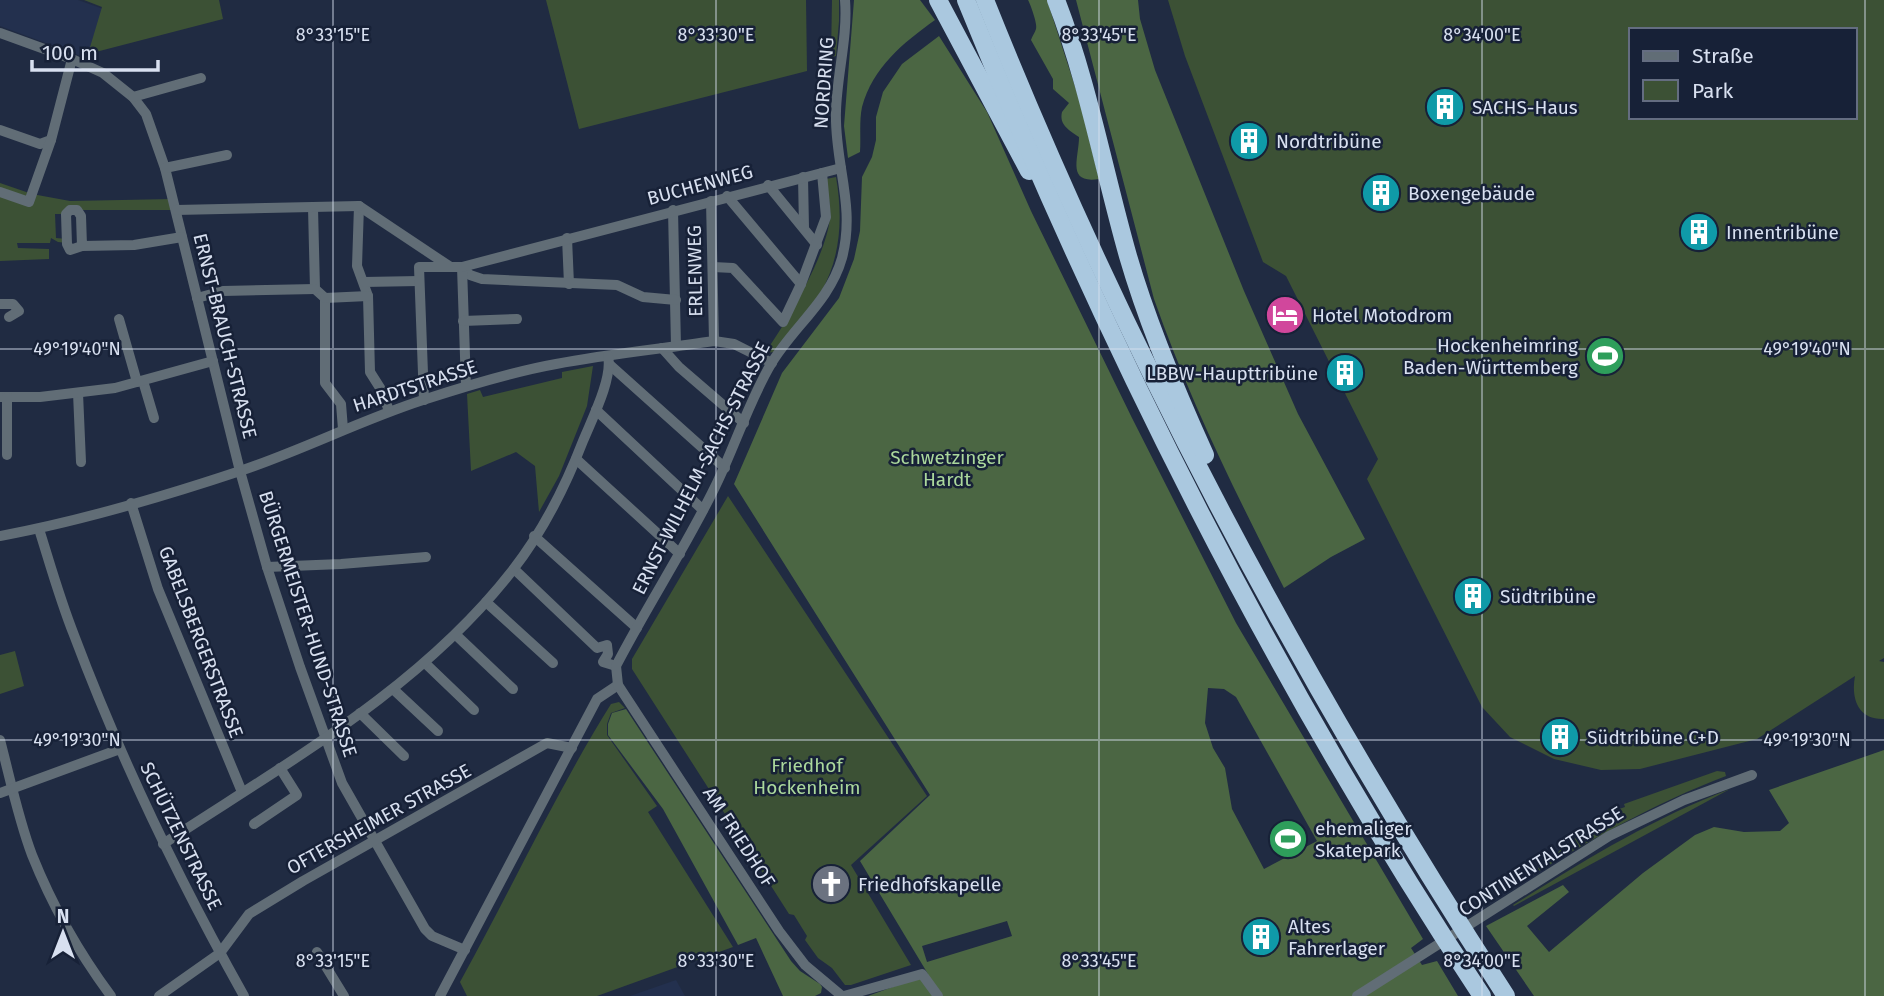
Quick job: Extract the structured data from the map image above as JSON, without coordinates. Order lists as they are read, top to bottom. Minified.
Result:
{"streets":{"street":["NORDRING","BUCHENWEG","ERLENWEG","ERNST-BRAUCH-STRASSE","HARDTSTRASSE","ERNST-WILHELM-SACHS-STRASSE","BÜRGERMEISTER-HUND-STRASSE","GABELSBERGERSTRASSE","OFTERSHEIMER STRASSE","SCHÜTZENSTRASSE","AM FRIEDHOF","CONTINENTALSTRASSE"]},"crossings":[["NORDRING","BUCHENWEG"],["NORDRING","ERNST-WILHELM-SACHS-STRASSE"],["BUCHENWEG","ERLENWEG"],["BUCHENWEG","ERNST-WILHELM-SACHS-STRASSE"],["ERLENWEG","HARDTSTRASSE"],["ERNST-BRAUCH-STRASSE","HARDTSTRASSE"],["ERNST-BRAUCH-STRASSE","BÜRGERMEISTER-HUND-STRASSE"],["HARDTSTRASSE","BÜRGERMEISTER-HUND-STRASSE"],["HARDTSTRASSE","GABELSBERGERSTRASSE"],["HARDTSTRASSE","SCHÜTZENSTRASSE"],["BÜRGERMEISTER-HUND-STRASSE","OFTERSHEIMER STRASSE"],["OFTERSHEIMER STRASSE","SCHÜTZENSTRASSE"]],"parks":["Schwetzinger Hardt","Friedhof Hockenheim"],"places":{"building":["SACHS-Haus","Nordtribüne","Boxengebäude","Innentribüne","LBBW-Haupttribüne","Südtribüne","Südtribüne C+D","Altes Fahrerlager"],"hotel":["Hotel Motodrom"],"sports":["Hockenheimring Baden-Württemberg","ehemaliger Skatepark"],"church":["Friedhofskapelle"]},"legend":["Straße","Park"],"scale_bar":"100 m","north":"top","coordinates":["8°33'15\"E","8°33'30\"E","8°33'45\"E","8°34'00\"E","49°19'40\"N","49°19'30\"N"]}
